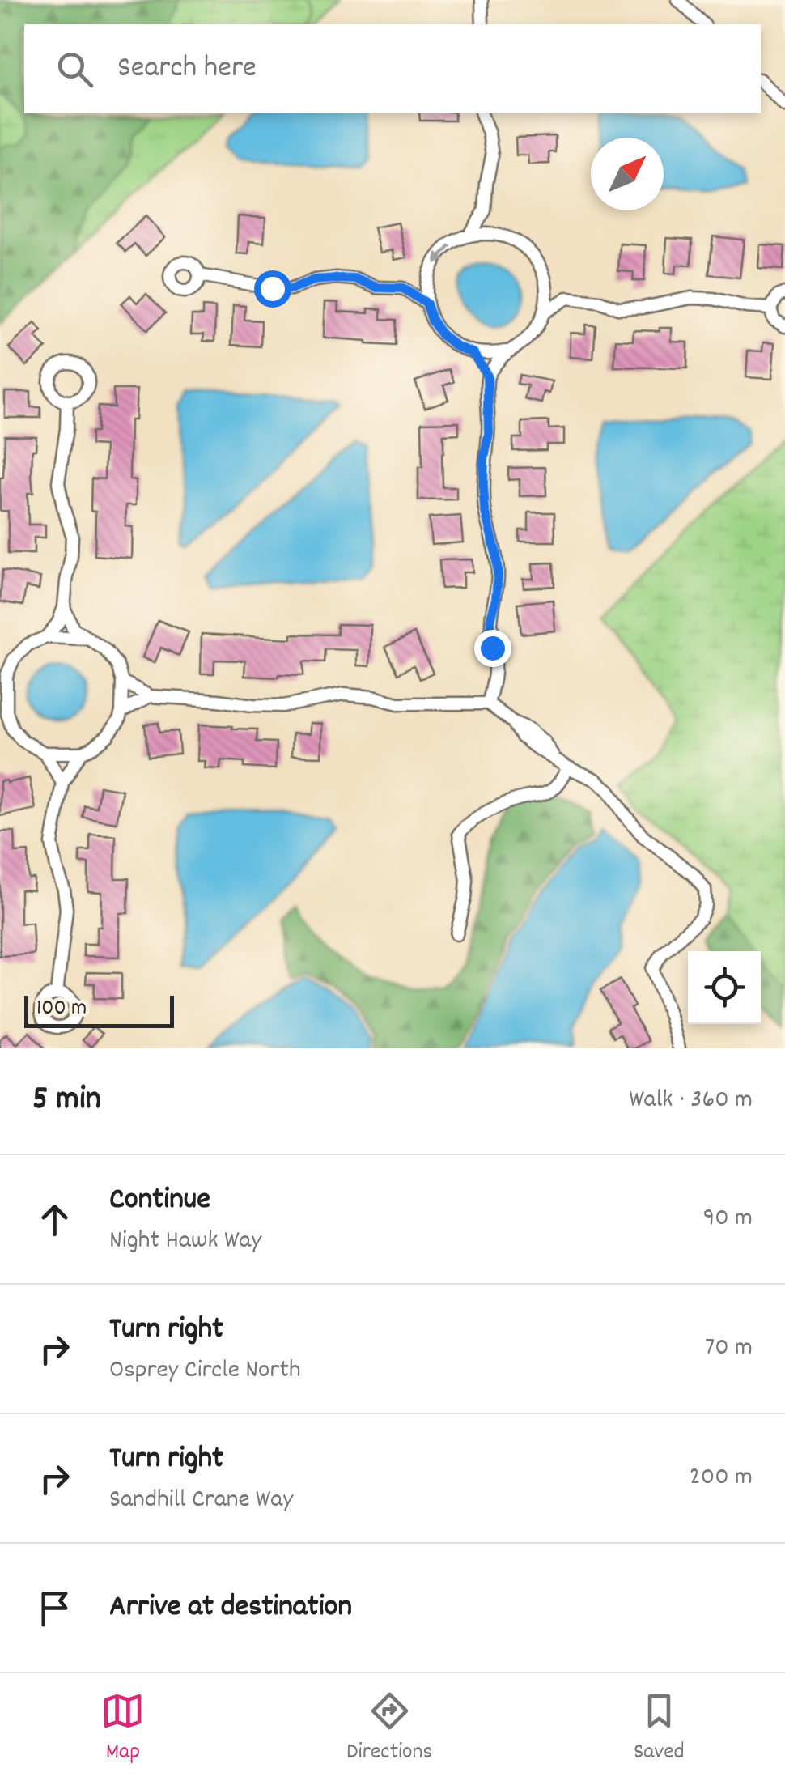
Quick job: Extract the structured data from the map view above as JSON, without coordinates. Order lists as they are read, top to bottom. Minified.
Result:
{"scale_bar":"100 m","north":"top right","page":{"search":"Search here","scale":"100 m","heading":["5 min","Walk · 360 m"],"list":[["Continue","Night Hawk Way","90 m"],["Turn right","Osprey Circle North","70 m"],["Turn right","Sandhill Crane Way","200 m"],"Arrive at destination"],"nav":["Map","Directions","Saved"]}}
